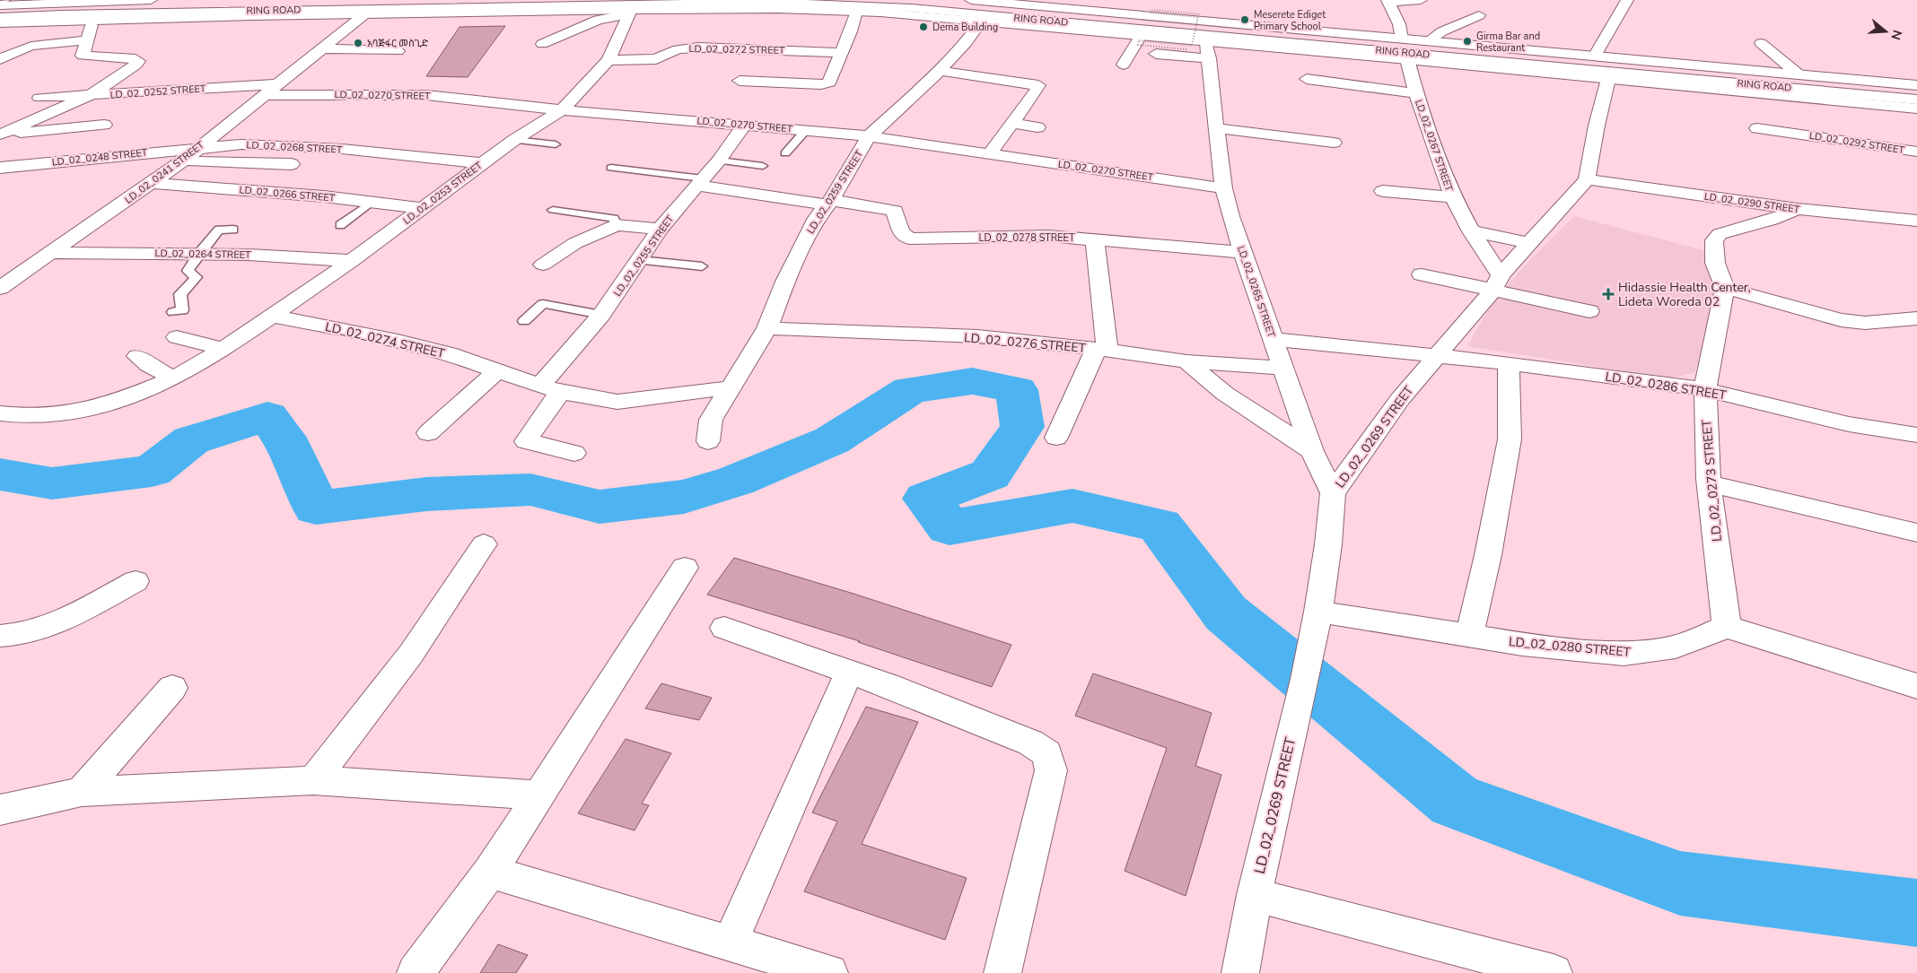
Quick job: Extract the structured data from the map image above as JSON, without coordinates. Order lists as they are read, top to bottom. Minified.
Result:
{"streets":{"main road":["RING ROAD","LD_02_0272 STREET","LD_02_0252 STREET","LD_02_0270 STREET","LD_02_0292 STREET","LD_02_0267 STREET","LD_02_0268 STREET","LD_02_0248 STREET","LD_02_0241 STREET","LD_02_0259 STREET","LD_02_0253 STREET","LD_02_0266 STREET","LD_02_0290 STREET","LD_02_0278 STREET","LD_02_0264 STREET","LD_02_0255 STREET","LD_02_0265 STREET","LD_02_0274 STREET","LD_02_0276 STREET","LD_02_0286 STREET","LD_02_0269 STREET","LD_02_0273 STREET","LD_02_0280 STREET"]},"crossings":[["LD_02_0272 STREET","LD_02_0253 STREET"],["LD_02_0252 STREET","LD_02_0241 STREET"],["LD_02_0270 STREET","LD_02_0241 STREET"],["LD_02_0270 STREET","LD_02_0259 STREET"],["LD_02_0270 STREET","LD_02_0253 STREET"],["LD_02_0270 STREET","LD_02_0255 STREET"],["LD_02_0270 STREET","LD_02_0265 STREET"],["LD_02_0267 STREET","LD_02_0269 STREET"],["LD_02_0268 STREET","LD_02_0248 STREET"],["LD_02_0268 STREET","LD_02_0241 STREET"],["LD_02_0268 STREET","LD_02_0253 STREET"],["LD_02_0248 STREET","LD_02_0241 STREET"],["LD_02_0241 STREET","LD_02_0266 STREET"],["LD_02_0241 STREET","LD_02_0264 STREET"],["LD_02_0259 STREET","LD_02_0278 STREET"],["LD_02_0259 STREET","LD_02_0274 STREET"],["LD_02_0259 STREET","LD_02_0276 STREET"],["LD_02_0253 STREET","LD_02_0266 STREET"],["LD_02_0253 STREET","LD_02_0264 STREET"],["LD_02_0253 STREET","LD_02_0274 STREET"],["LD_02_0290 STREET","LD_02_0269 STREET"],["LD_02_0278 STREET","LD_02_0255 STREET"],["LD_02_0278 STREET","LD_02_0265 STREET"],["LD_02_0255 STREET","LD_02_0274 STREET"],["LD_02_0265 STREET","LD_02_0276 STREET"],["LD_02_0265 STREET","LD_02_0286 STREET"],["LD_02_0265 STREET","LD_02_0269 STREET"],["LD_02_0286 STREET","LD_02_0269 STREET"],["LD_02_0286 STREET","LD_02_0273 STREET"],["LD_02_0269 STREET","LD_02_0280 STREET"],["LD_02_0273 STREET","LD_02_0280 STREET"]],"places":{"other":["Meserete Ediget Primary School","Dema Building","Girma Bar and Restaurant","አባጅፋር መስጊድ"],"health":["Hidassie Health Center, Lideta Woreda 02"]},"north":"right"}
